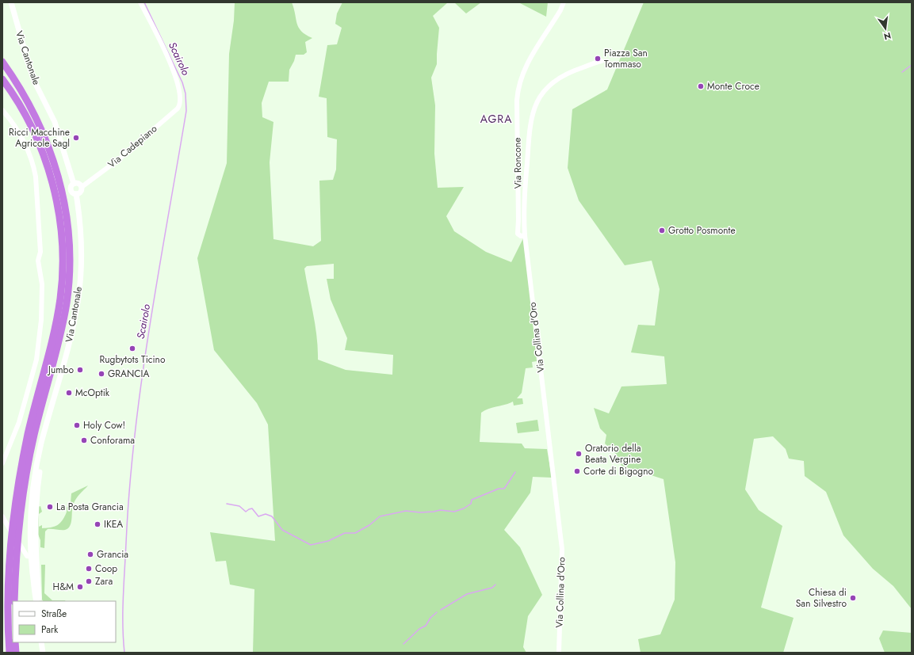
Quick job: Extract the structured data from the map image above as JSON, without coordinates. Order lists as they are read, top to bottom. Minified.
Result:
{"streets":{"main road":["Via Cantonale"],"street":["Via Cadepiano","Via Roncone","Via Collina d'Oro"]},"crossings":[["Via Cantonale","Via Cadepiano"],["Via Roncone","Via Collina d'Oro"]],"districts":["AGRA"],"water":["Scairolo"],"places":["Piazza San Tommaso","Monte Croce","Ricci Macchine Agricole Sagl","Grotto Posmonte","Rugbytots Ticino","Jumbo","GRANCIA","McOptik","Holy Cow!","Conforama","Oratorio della Beata Vergine","Corte di Bigogno","La Posta Grancia","IKEA","Grancia","Coop","Zara","H&M","Chiesa di San Silvestro"],"legend":["Straße","Park"],"north":"bottom"}
